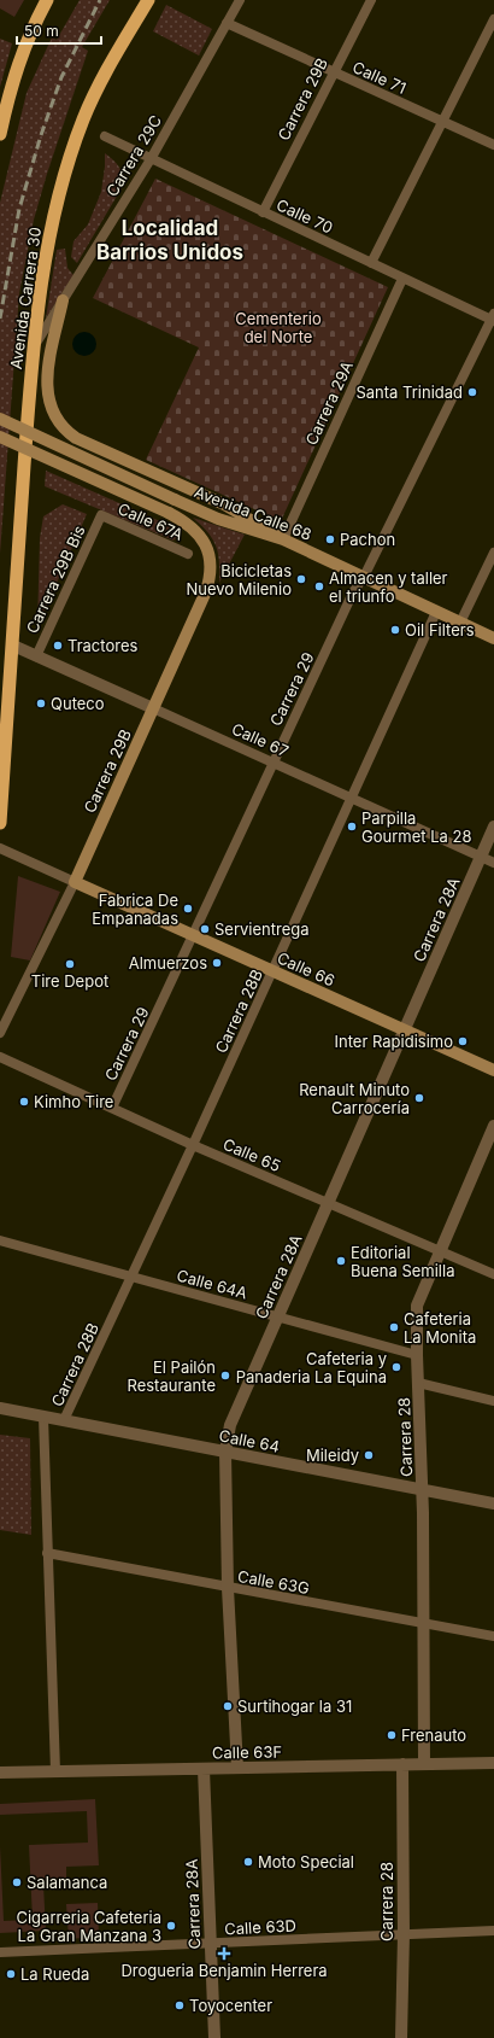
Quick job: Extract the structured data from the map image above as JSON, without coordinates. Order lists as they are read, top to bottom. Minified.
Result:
{"streets":{"highway":["Avenida Carrera 30"],"main road":["Carrera 29B","Avenida Calle 68","Calle 66"],"street":["Calle 71","Carrera 29C","Calle 70","Carrera 29A","Calle 67A","Carrera 29B Bis","Carrera 29","Calle 67","Carrera 28A","Carrera 28B","Calle 65","Calle 64A","Carrera 28","Calle 64","Calle 63G","Calle 63F","Calle 63D"]},"crossings":[["Calle 71","Carrera 29B"],["Calle 71","Carrera 29C"],["Carrera 29B","Calle 70"],["Carrera 29B","Avenida Calle 68"],["Carrera 29B","Calle 67"],["Carrera 29B","Calle 66"],["Carrera 29C","Calle 70"],["Carrera 29C","Avenida Carrera 30"],["Calle 70","Carrera 29A"],["Calle 70","Carrera 29"],["Avenida Carrera 30","Calle 67"],["Carrera 29A","Avenida Calle 68"],["Avenida Calle 68","Carrera 29"],["Avenida Calle 68","Carrera 28B"],["Calle 67A","Carrera 29B Bis"],["Carrera 29B Bis","Calle 67"],["Carrera 29","Calle 67"],["Carrera 29","Calle 66"],["Carrera 29","Calle 65"],["Calle 67","Carrera 28A"],["Calle 67","Carrera 28B"],["Carrera 28A","Calle 66"],["Carrera 28A","Calle 65"],["Carrera 28A","Calle 64A"],["Carrera 28A","Calle 64"],["Carrera 28A","Calle 63G"],["Carrera 28A","Calle 63F"],["Carrera 28A","Calle 63D"],["Calle 66","Carrera 28B"],["Carrera 28B","Calle 65"],["Carrera 28B","Calle 64A"],["Carrera 28B","Calle 64"],["Carrera 28B","Calle 63G"],["Carrera 28B","Calle 63F"],["Calle 65","Carrera 28"],["Calle 64A","Carrera 28"],["Carrera 28","Calle 64"],["Carrera 28","Calle 63G"],["Carrera 28","Calle 63F"],["Carrera 28","Calle 63D"]],"districts":["Localidad Barrios Unidos"],"parks":["Cementerio del Norte"],"places":{"other":["Santa Trinidad","Pachon","Bicicletas Nuevo Milenio","Almacen y taller el triunfo","Oil Filters","Tractores","Quteco","Parpilla Gourmet La 28","Fabrica De Empanadas","Servientrega","Almuerzos","Tire Depot","Inter Rapidisimo","Renault Minuto Carrocería","Kimho Tire","Editorial Buena Semilla","Cafeteria La Monita","Cafeteria y Panaderia La Equina","El Pailón Restaurante","Mileidy","Surtihogar la 31","Frenauto","Moto Special","Salamanca","Cigarreria Cafeteria La Gran Manzana 3","La Rueda","Toyocenter"],"health":["Drogueria Benjamin Herrera"]},"scale_bar":"50 m"}
